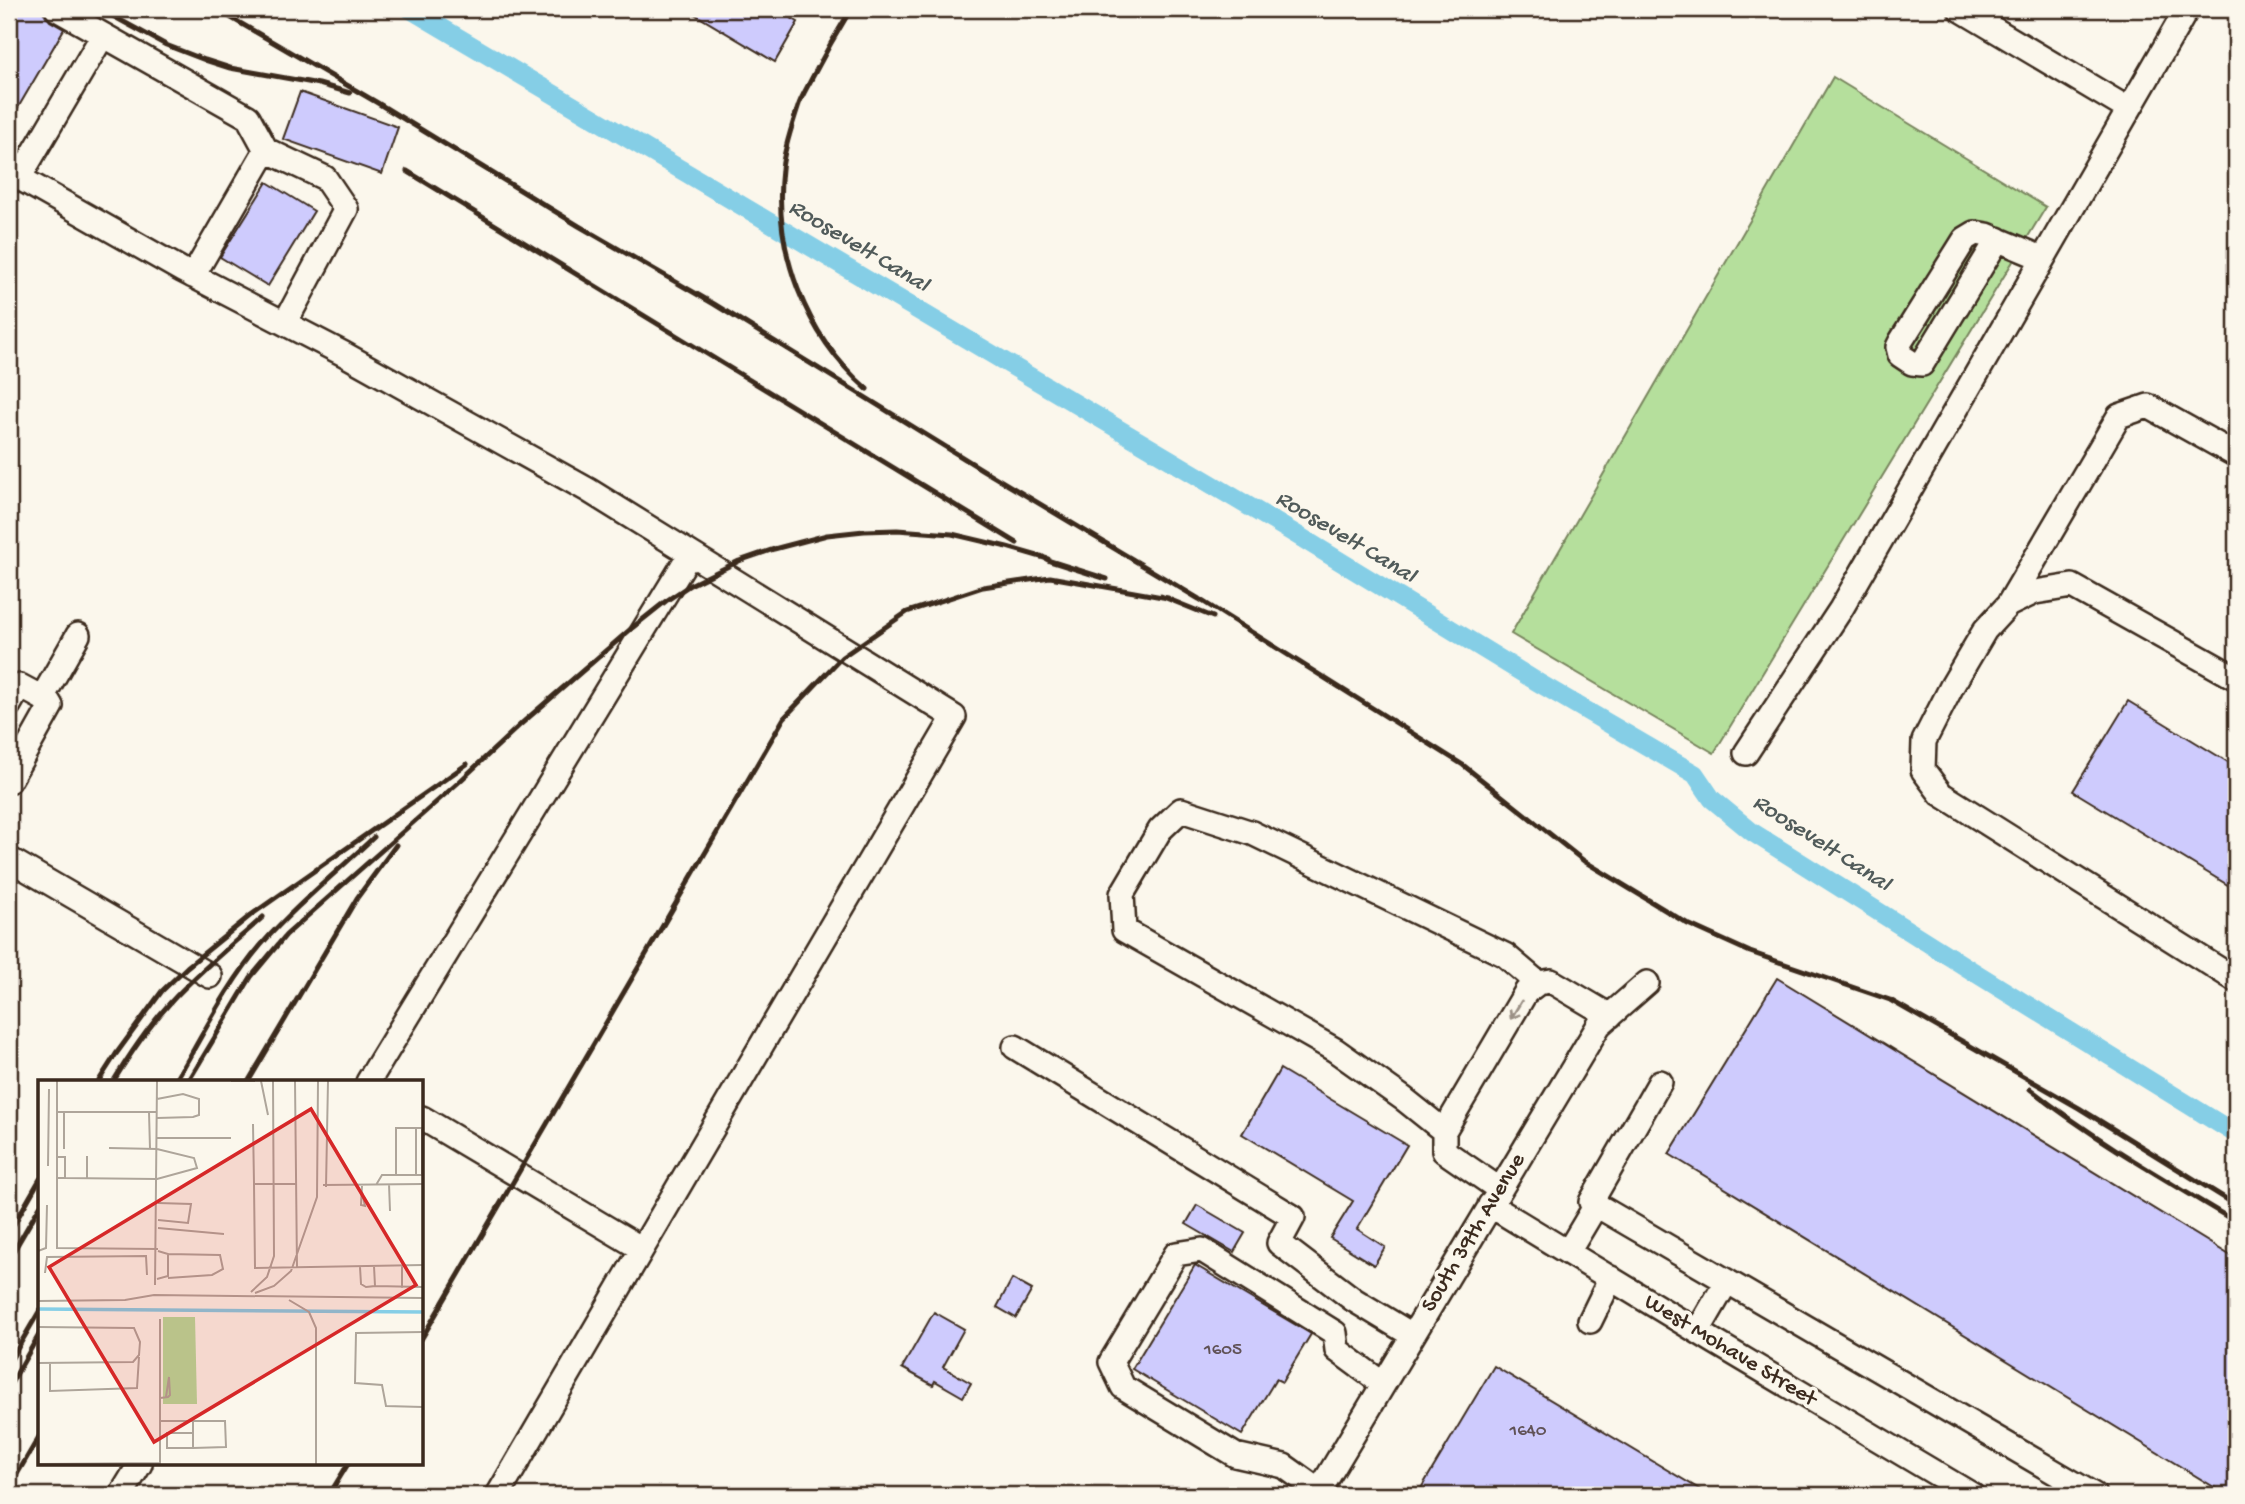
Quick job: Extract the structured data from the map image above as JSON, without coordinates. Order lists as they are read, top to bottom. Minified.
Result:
{"streets":{"street":["South 39th Avenue","West Mohave Street"]},"crossings":[["South 39th Avenue","West Mohave Street"]],"water":["Roosevelt Canal"],"house_numbers":["1605","1640"]}
